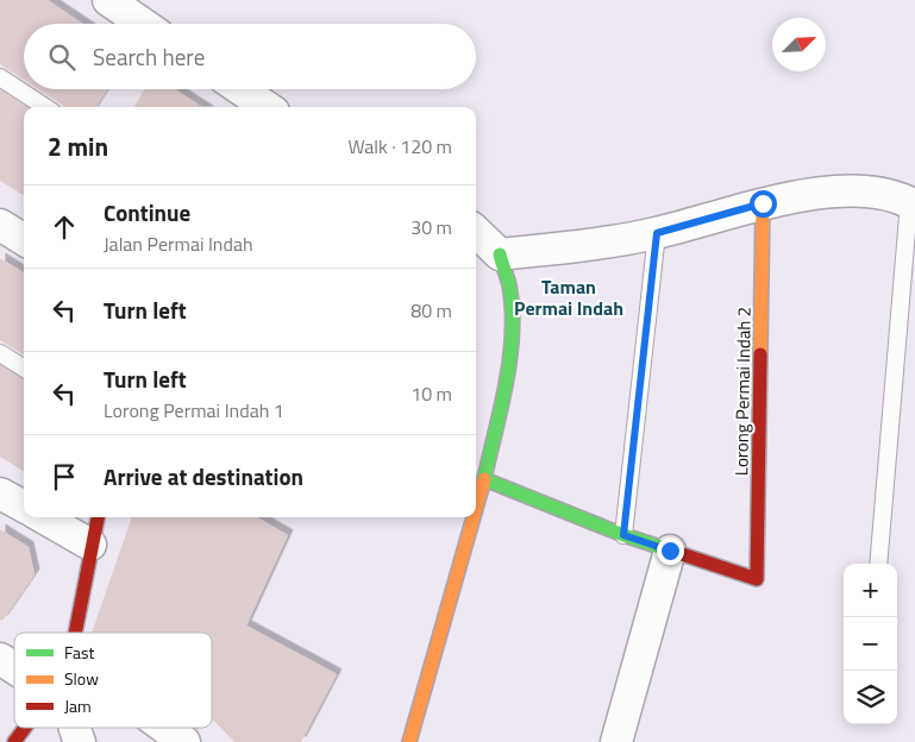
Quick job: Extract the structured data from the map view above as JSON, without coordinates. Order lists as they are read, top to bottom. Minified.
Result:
{"streets":{"street":["Lorong Permai Indah 2"]},"districts":["Taman Permai Indah"],"legend":["Fast","Slow","Jam"],"north":"top right","page":{"search":"Search here","heading":["2 min","Walk · 120 m"],"list":[["Continue","Jalan Permai Indah","30 m"],["Turn left","80 m"],["Turn left","Lorong Permai Indah 1","10 m"],"Arrive at destination"],"map_buttons":["+","−"]}}
